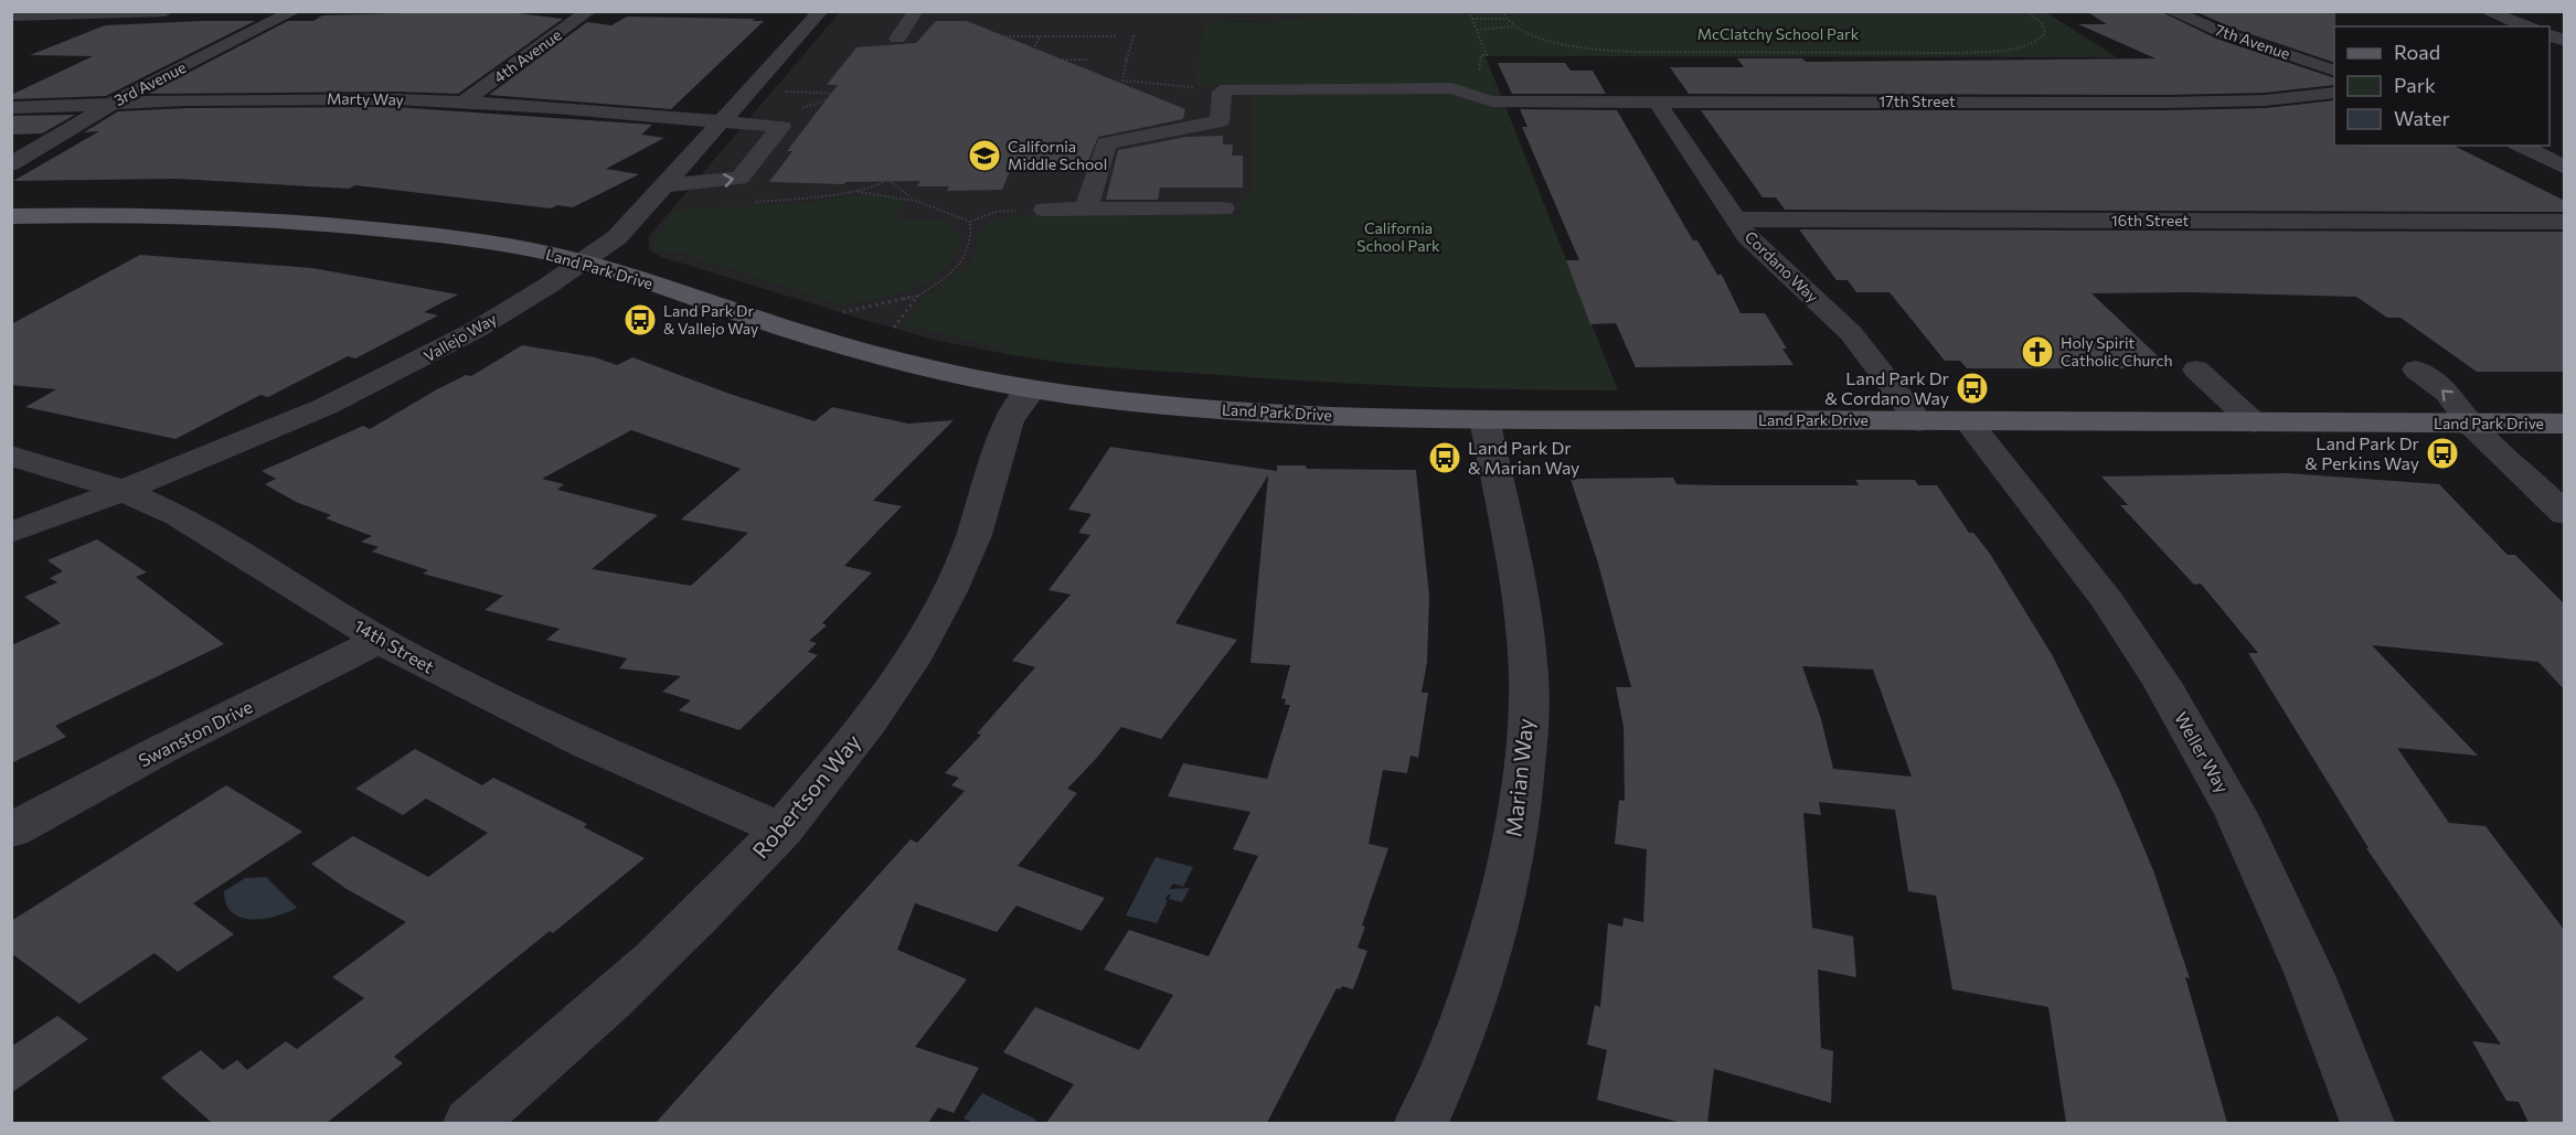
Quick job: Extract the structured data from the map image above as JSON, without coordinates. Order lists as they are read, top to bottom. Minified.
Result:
{"streets":{"main road":["Land Park Drive"],"street":["7th Avenue","4th Avenue","3rd Avenue","Marty Way","17th Street","16th Street","Cordano Way","Vallejo Way","14th Street","Swanston Drive","Weller Way","Marian Way","Robertson Way"]},"crossings":[["4th Avenue","Marty Way"],["3rd Avenue","Marty Way"],["Marty Way","Vallejo Way"],["17th Street","Cordano Way"],["16th Street","Cordano Way"],["Cordano Way","Land Park Drive"],["Land Park Drive","Vallejo Way"],["Land Park Drive","Weller Way"],["Land Park Drive","Marian Way"],["Land Park Drive","Robertson Way"],["Vallejo Way","14th Street"],["14th Street","Swanston Drive"],["14th Street","Robertson Way"]],"parks":["McClatchy School Park","California School Park"],"places":{"school or university":["California Middle School"],"bus stop":["Land Park Dr & Vallejo Way","Land Park Dr & Cordano Way","Land Park Dr & Perkins Way","Land Park Dr & Marian Way"],"church":["Holy Spirit Catholic Church"]},"legend":["Road","Park","Water"]}
